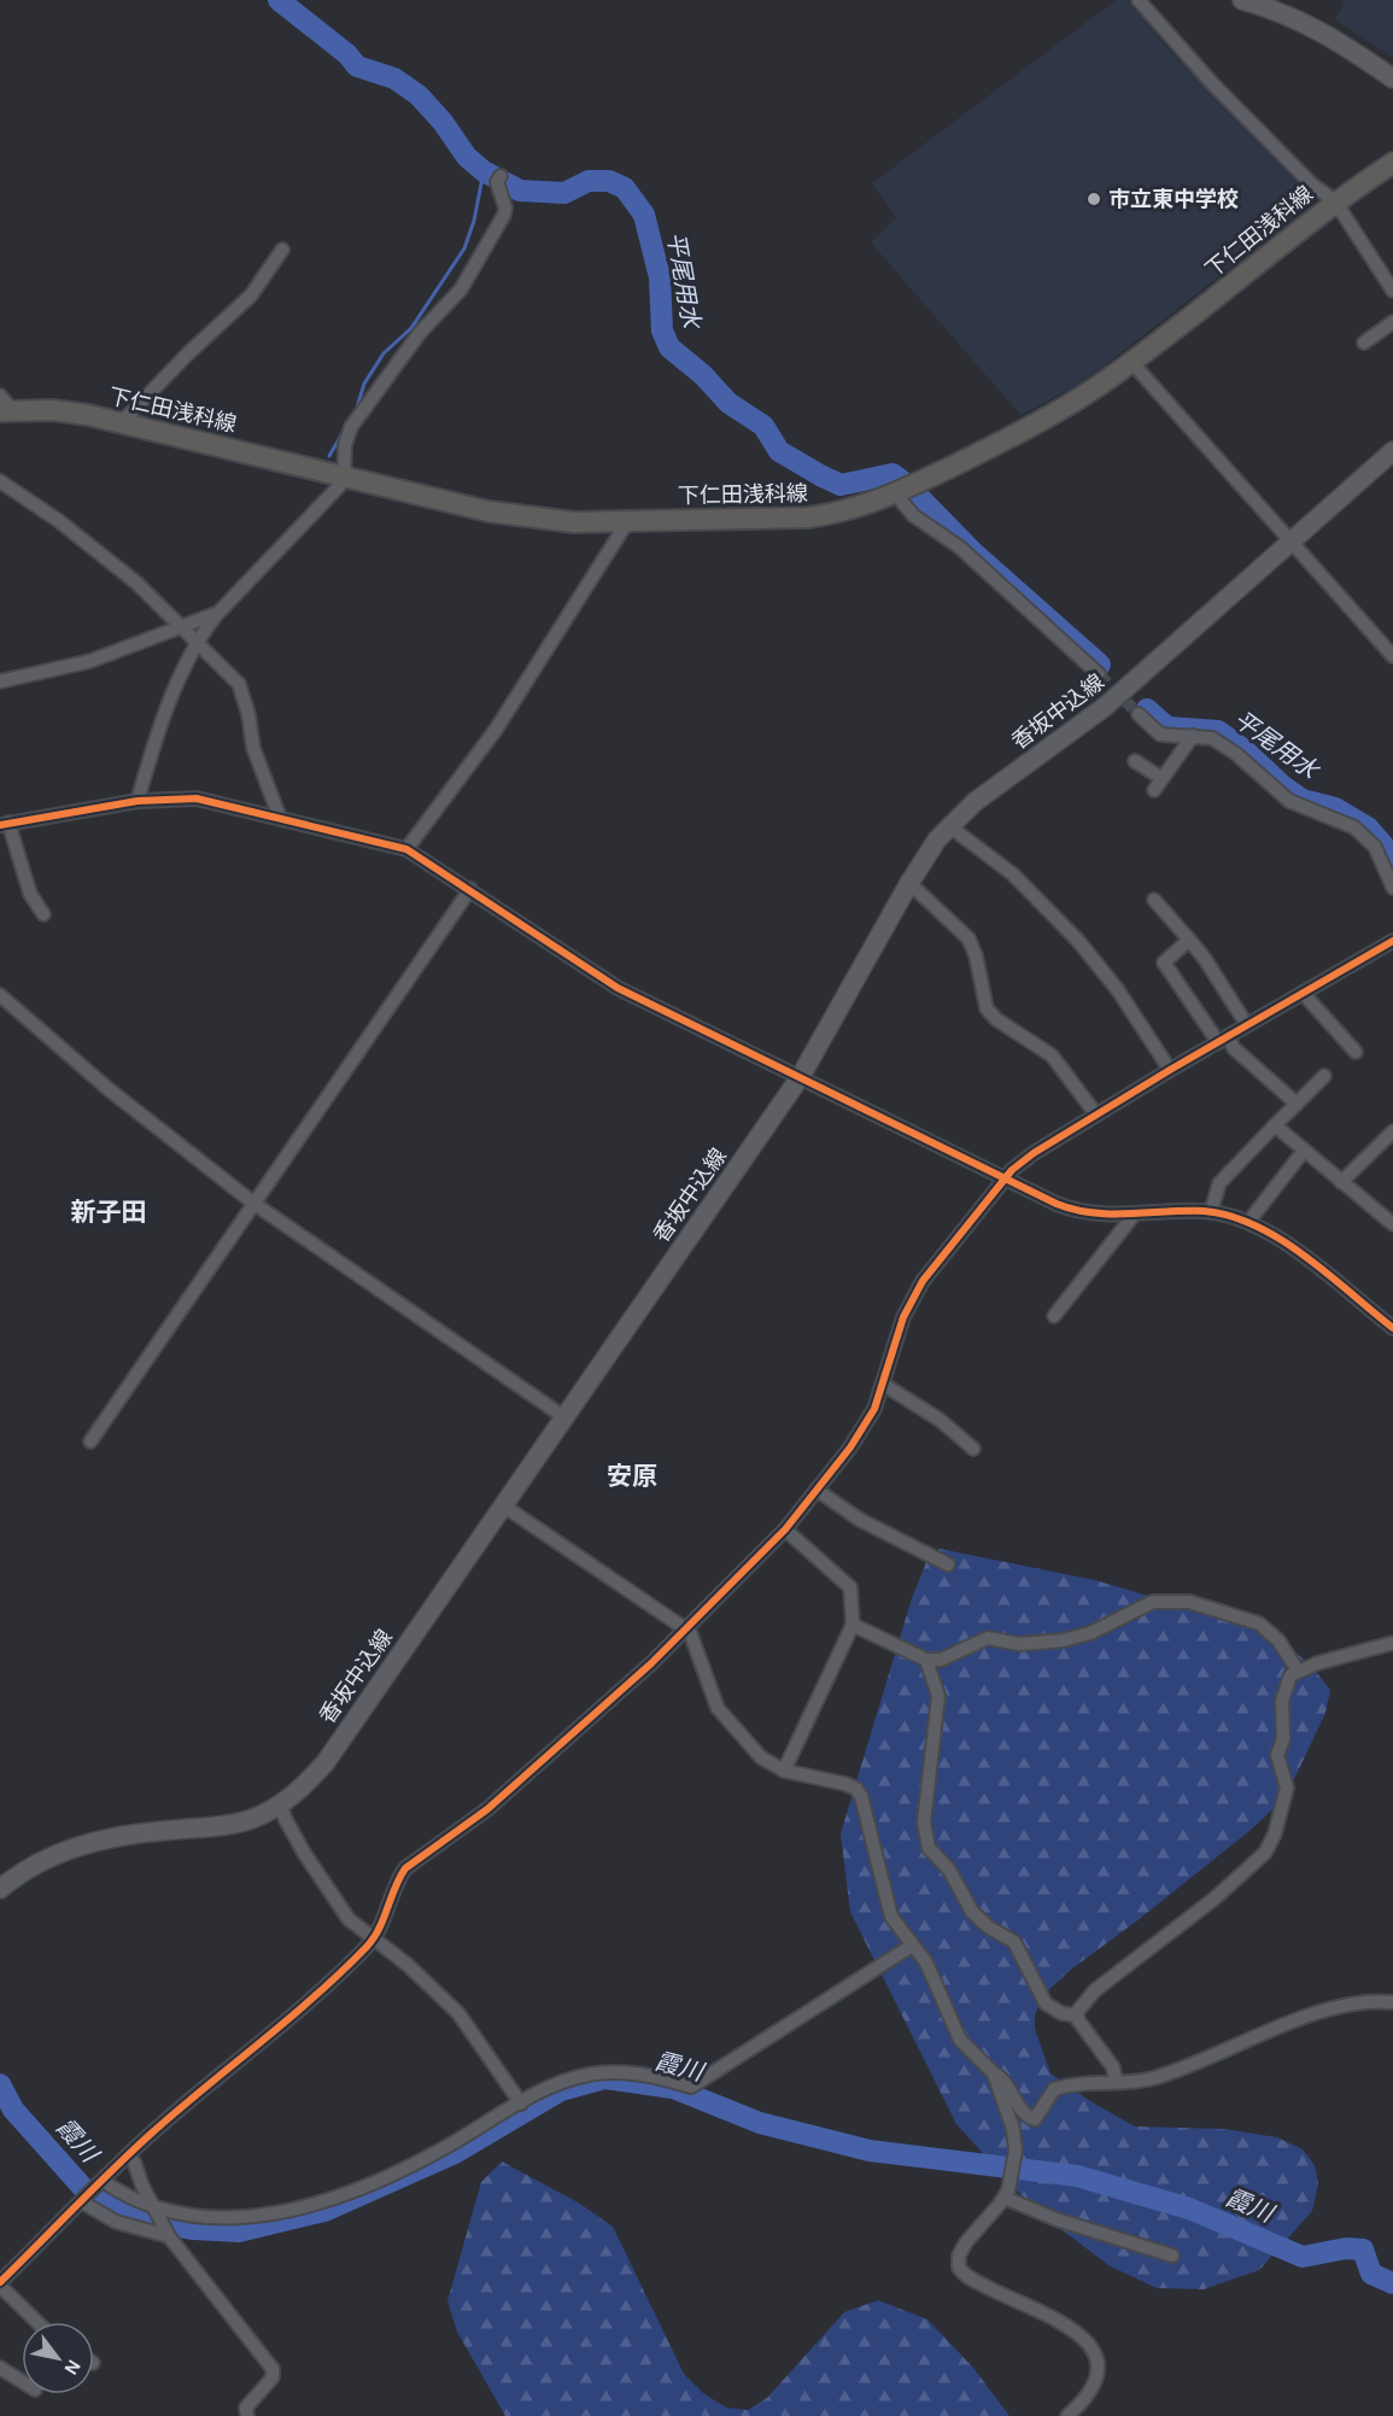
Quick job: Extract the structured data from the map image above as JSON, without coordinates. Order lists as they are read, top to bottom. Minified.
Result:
{"streets":{"main road":["下仁田浅科線","香坂中込線"]},"districts":["新子田","安原"],"water":["平尾用水","霞川"],"places":["市立東中学校"],"north":"bottom right"}
